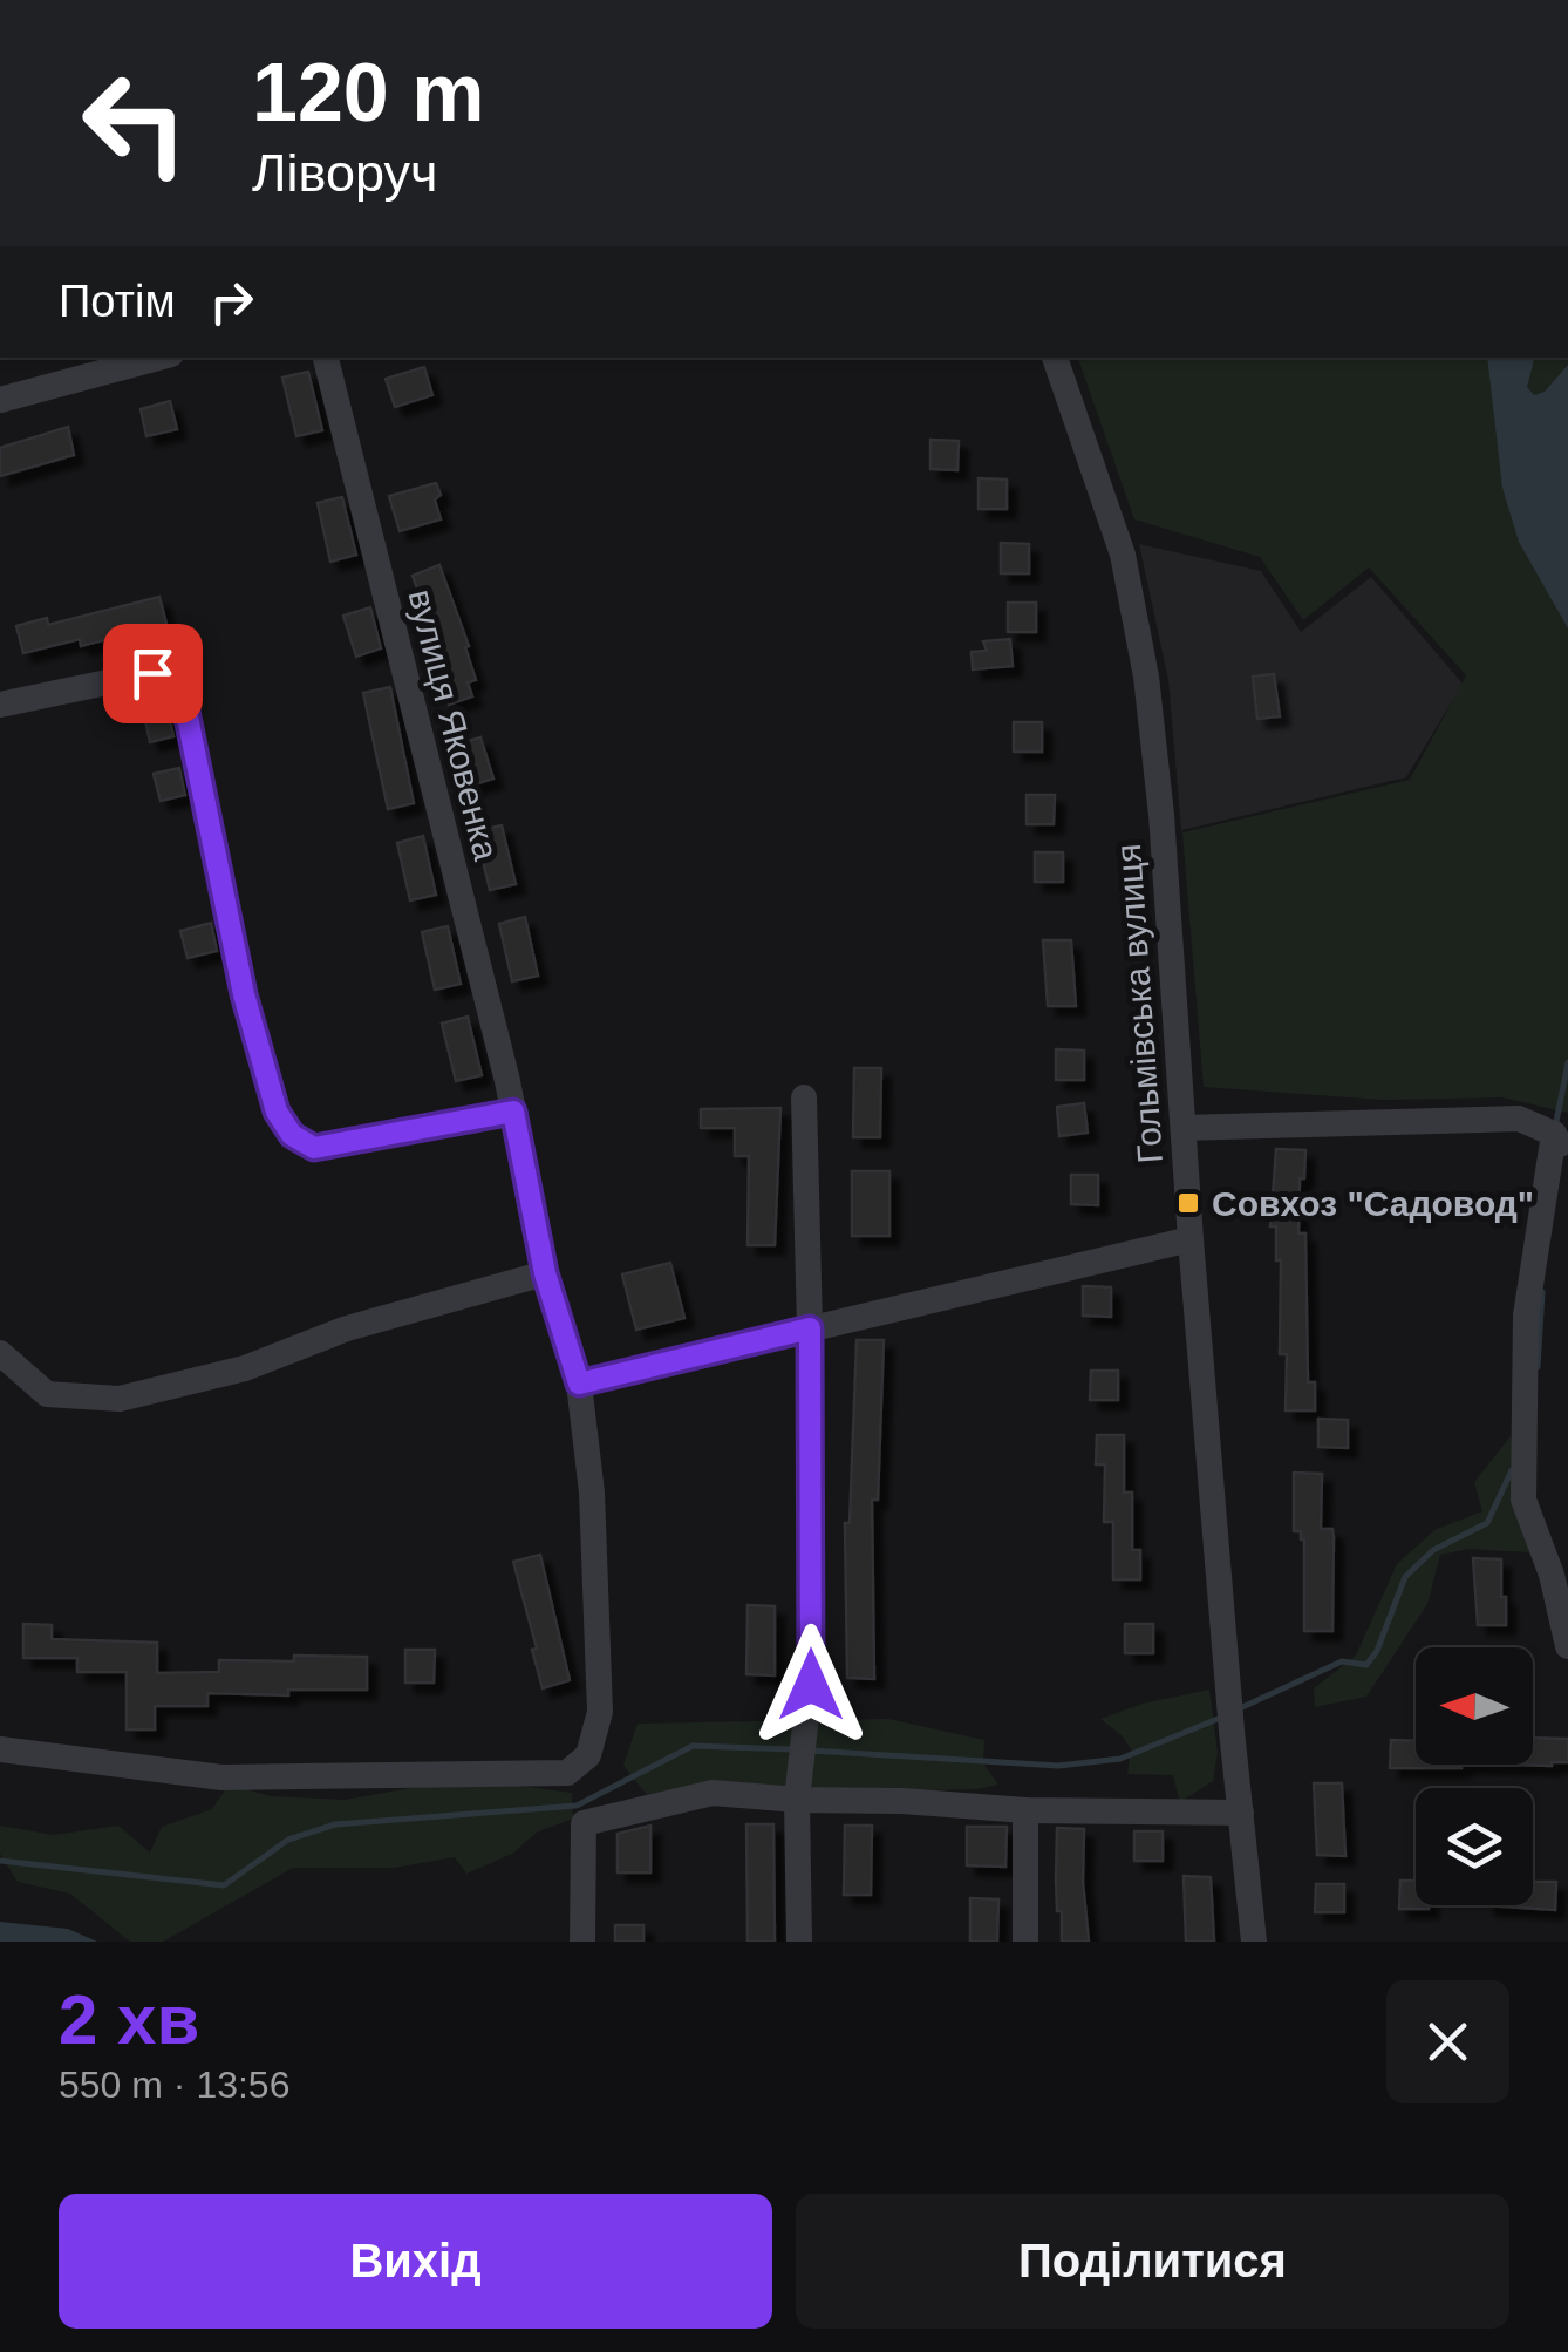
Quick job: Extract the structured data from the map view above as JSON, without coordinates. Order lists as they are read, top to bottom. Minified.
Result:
{"streets":{"street":["вулиця Яковенка","Гольмівська вулиця"]},"places":{"transit":["Совхоз \"Садовод\""]},"north":"left","page":{"turn":["120 m","Ліворуч"],"then":"Потім","heading":["2 хв","550 m · 13:56"],"buttons":["Вихід","Поділитися"]}}
